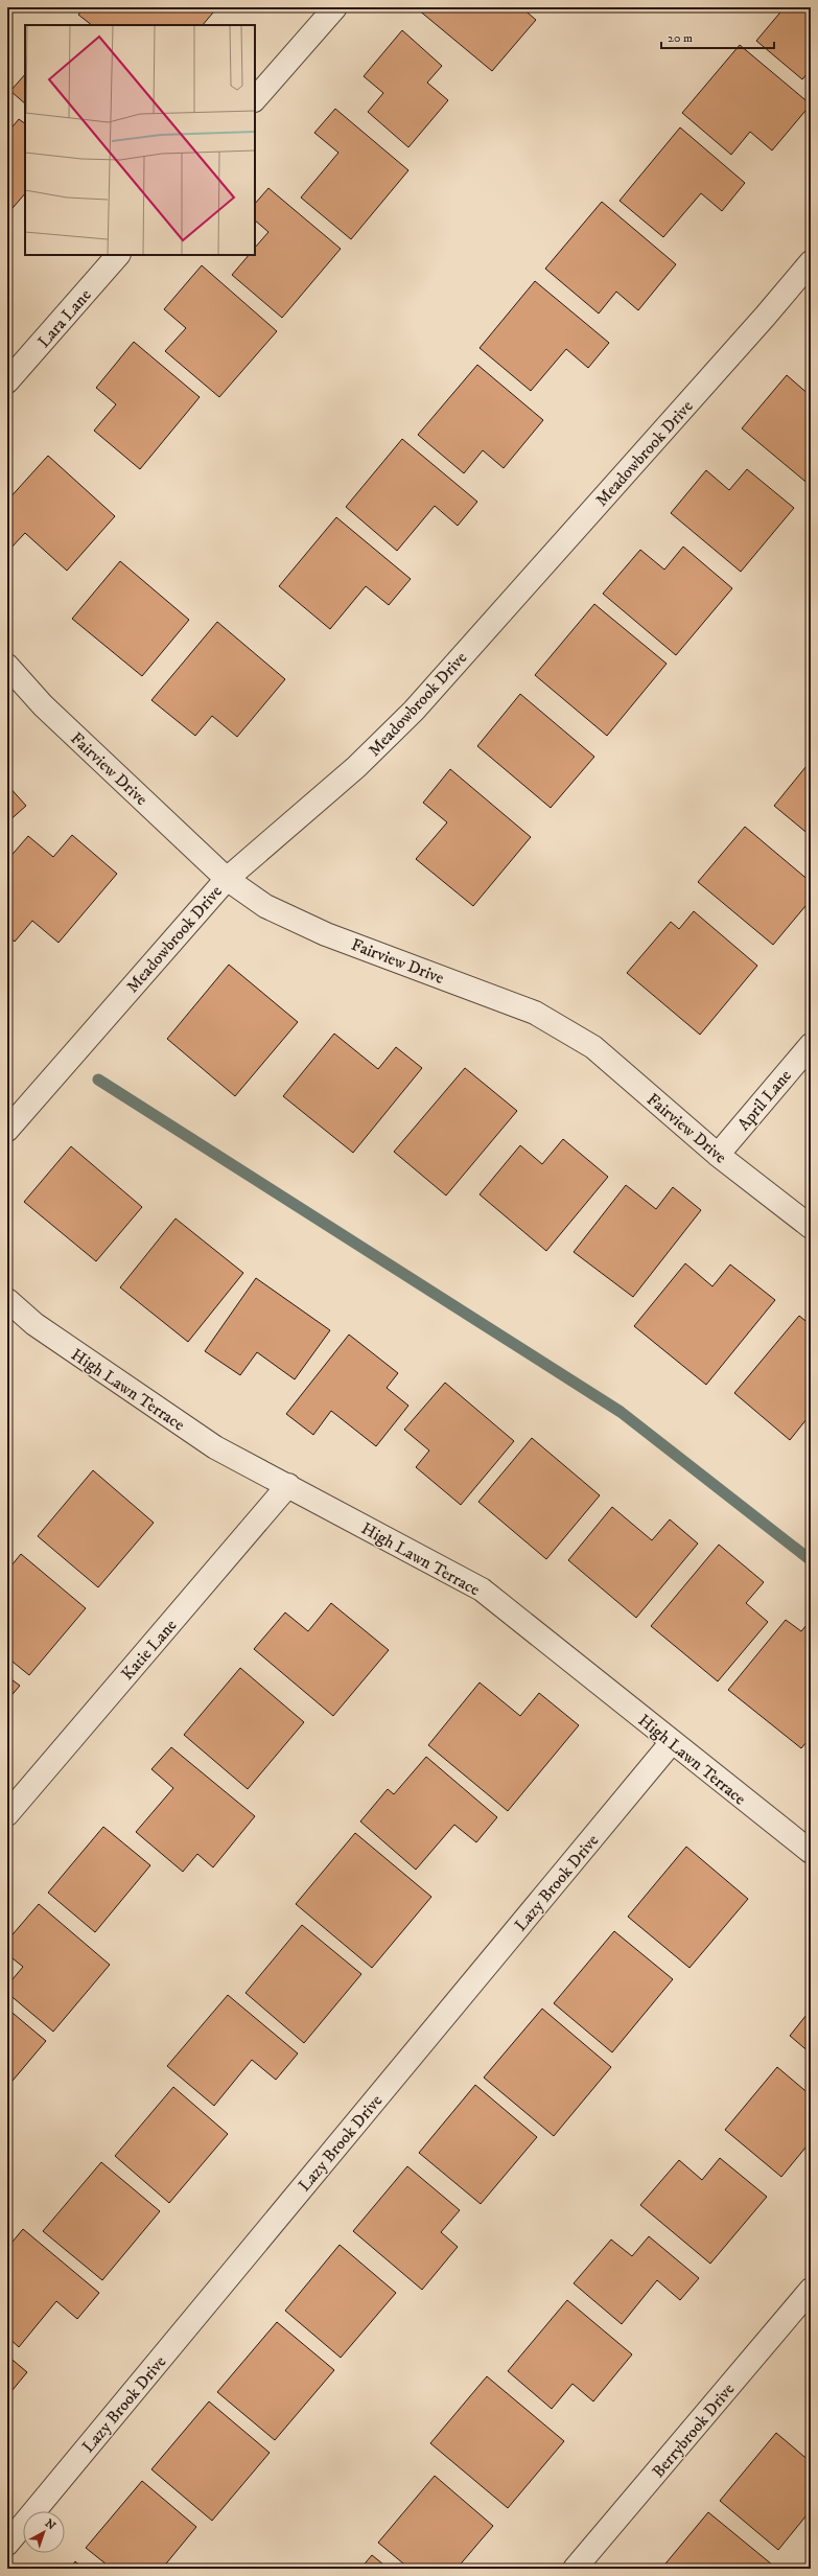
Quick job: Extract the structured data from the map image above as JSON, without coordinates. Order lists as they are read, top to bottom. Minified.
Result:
{"streets":{"street":["Lara Lane","Meadowbrook Drive","Fairview Drive","April Lane","High Lawn Terrace","Katie Lane","Lazy Brook Drive","Berrybrook Drive"]},"crossings":[["Meadowbrook Drive","Fairview Drive"],["Fairview Drive","April Lane"],["High Lawn Terrace","Katie Lane"],["High Lawn Terrace","Lazy Brook Drive"]],"scale_bar":"20 m","north":"top right"}
